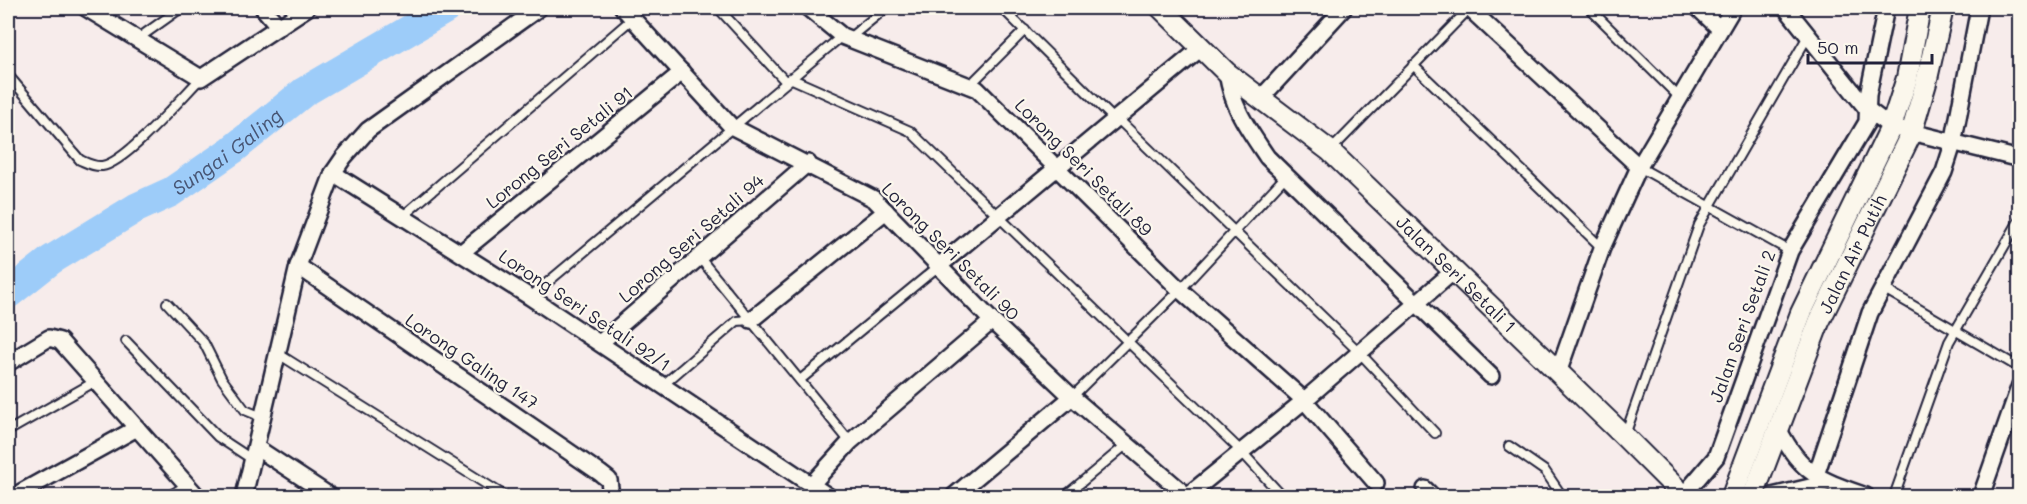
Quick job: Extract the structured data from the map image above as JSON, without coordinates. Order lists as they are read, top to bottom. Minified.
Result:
{"streets":{"street":["Lorong Seri Setali 91","Lorong Seri Setali 89","Lorong Seri Setali 94","Lorong Seri Setali 90","Jalan Air Putih","Jalan Seri Setali 1","Lorong Seri Setali 92/1","Jalan Seri Setali 2","Lorong Galing 147"]},"crossings":[["Lorong Seri Setali 91","Lorong Seri Setali 90"],["Lorong Seri Setali 91","Lorong Seri Setali 92/1"],["Lorong Seri Setali 94","Lorong Seri Setali 90"],["Lorong Seri Setali 94","Lorong Seri Setali 92/1"],["Jalan Seri Setali 1","Jalan Seri Setali 2"]],"water":["Sungai Galing"],"scale_bar":"50 m"}
